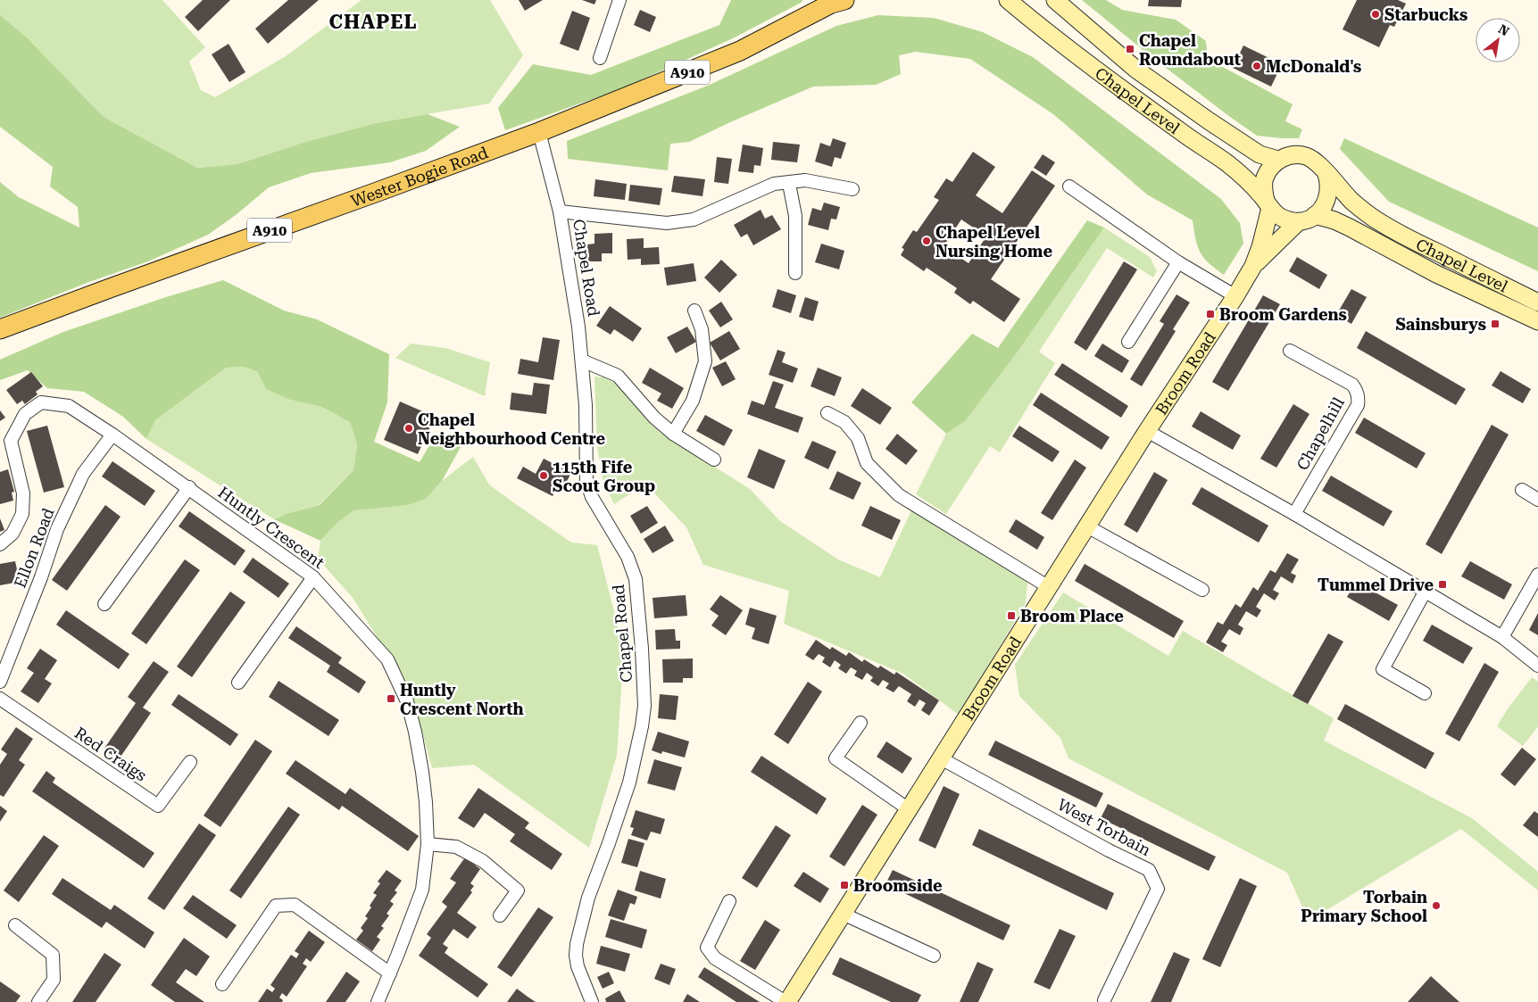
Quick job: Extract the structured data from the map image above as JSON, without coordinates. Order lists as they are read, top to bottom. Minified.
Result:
{"streets":{"main road":["A910","Chapel Level","Wester Bogie Road","Broom Road"],"street":["Chapel Road","Chapelhill","Huntly Crescent","Ellon Road","Red Craigs","West Torbain"]},"crossings":[["Chapel Level","Broom Road"],["Wester Bogie Road","Chapel Road"],["Broom Road","West Torbain"],["Huntly Crescent","Ellon Road"]],"districts":["CHAPEL"],"places":{"other":["Starbucks","McDonald's","Chapel Level Nursing Home","Chapel Neighbourhood Centre","115th Fife Scout Group","Torbain Primary School"],"transit":["Chapel Roundabout","Broom Gardens","Sainsburys","Tummel Drive","Broom Place","Huntly Crescent North","Broomside"]},"north":"top right"}
